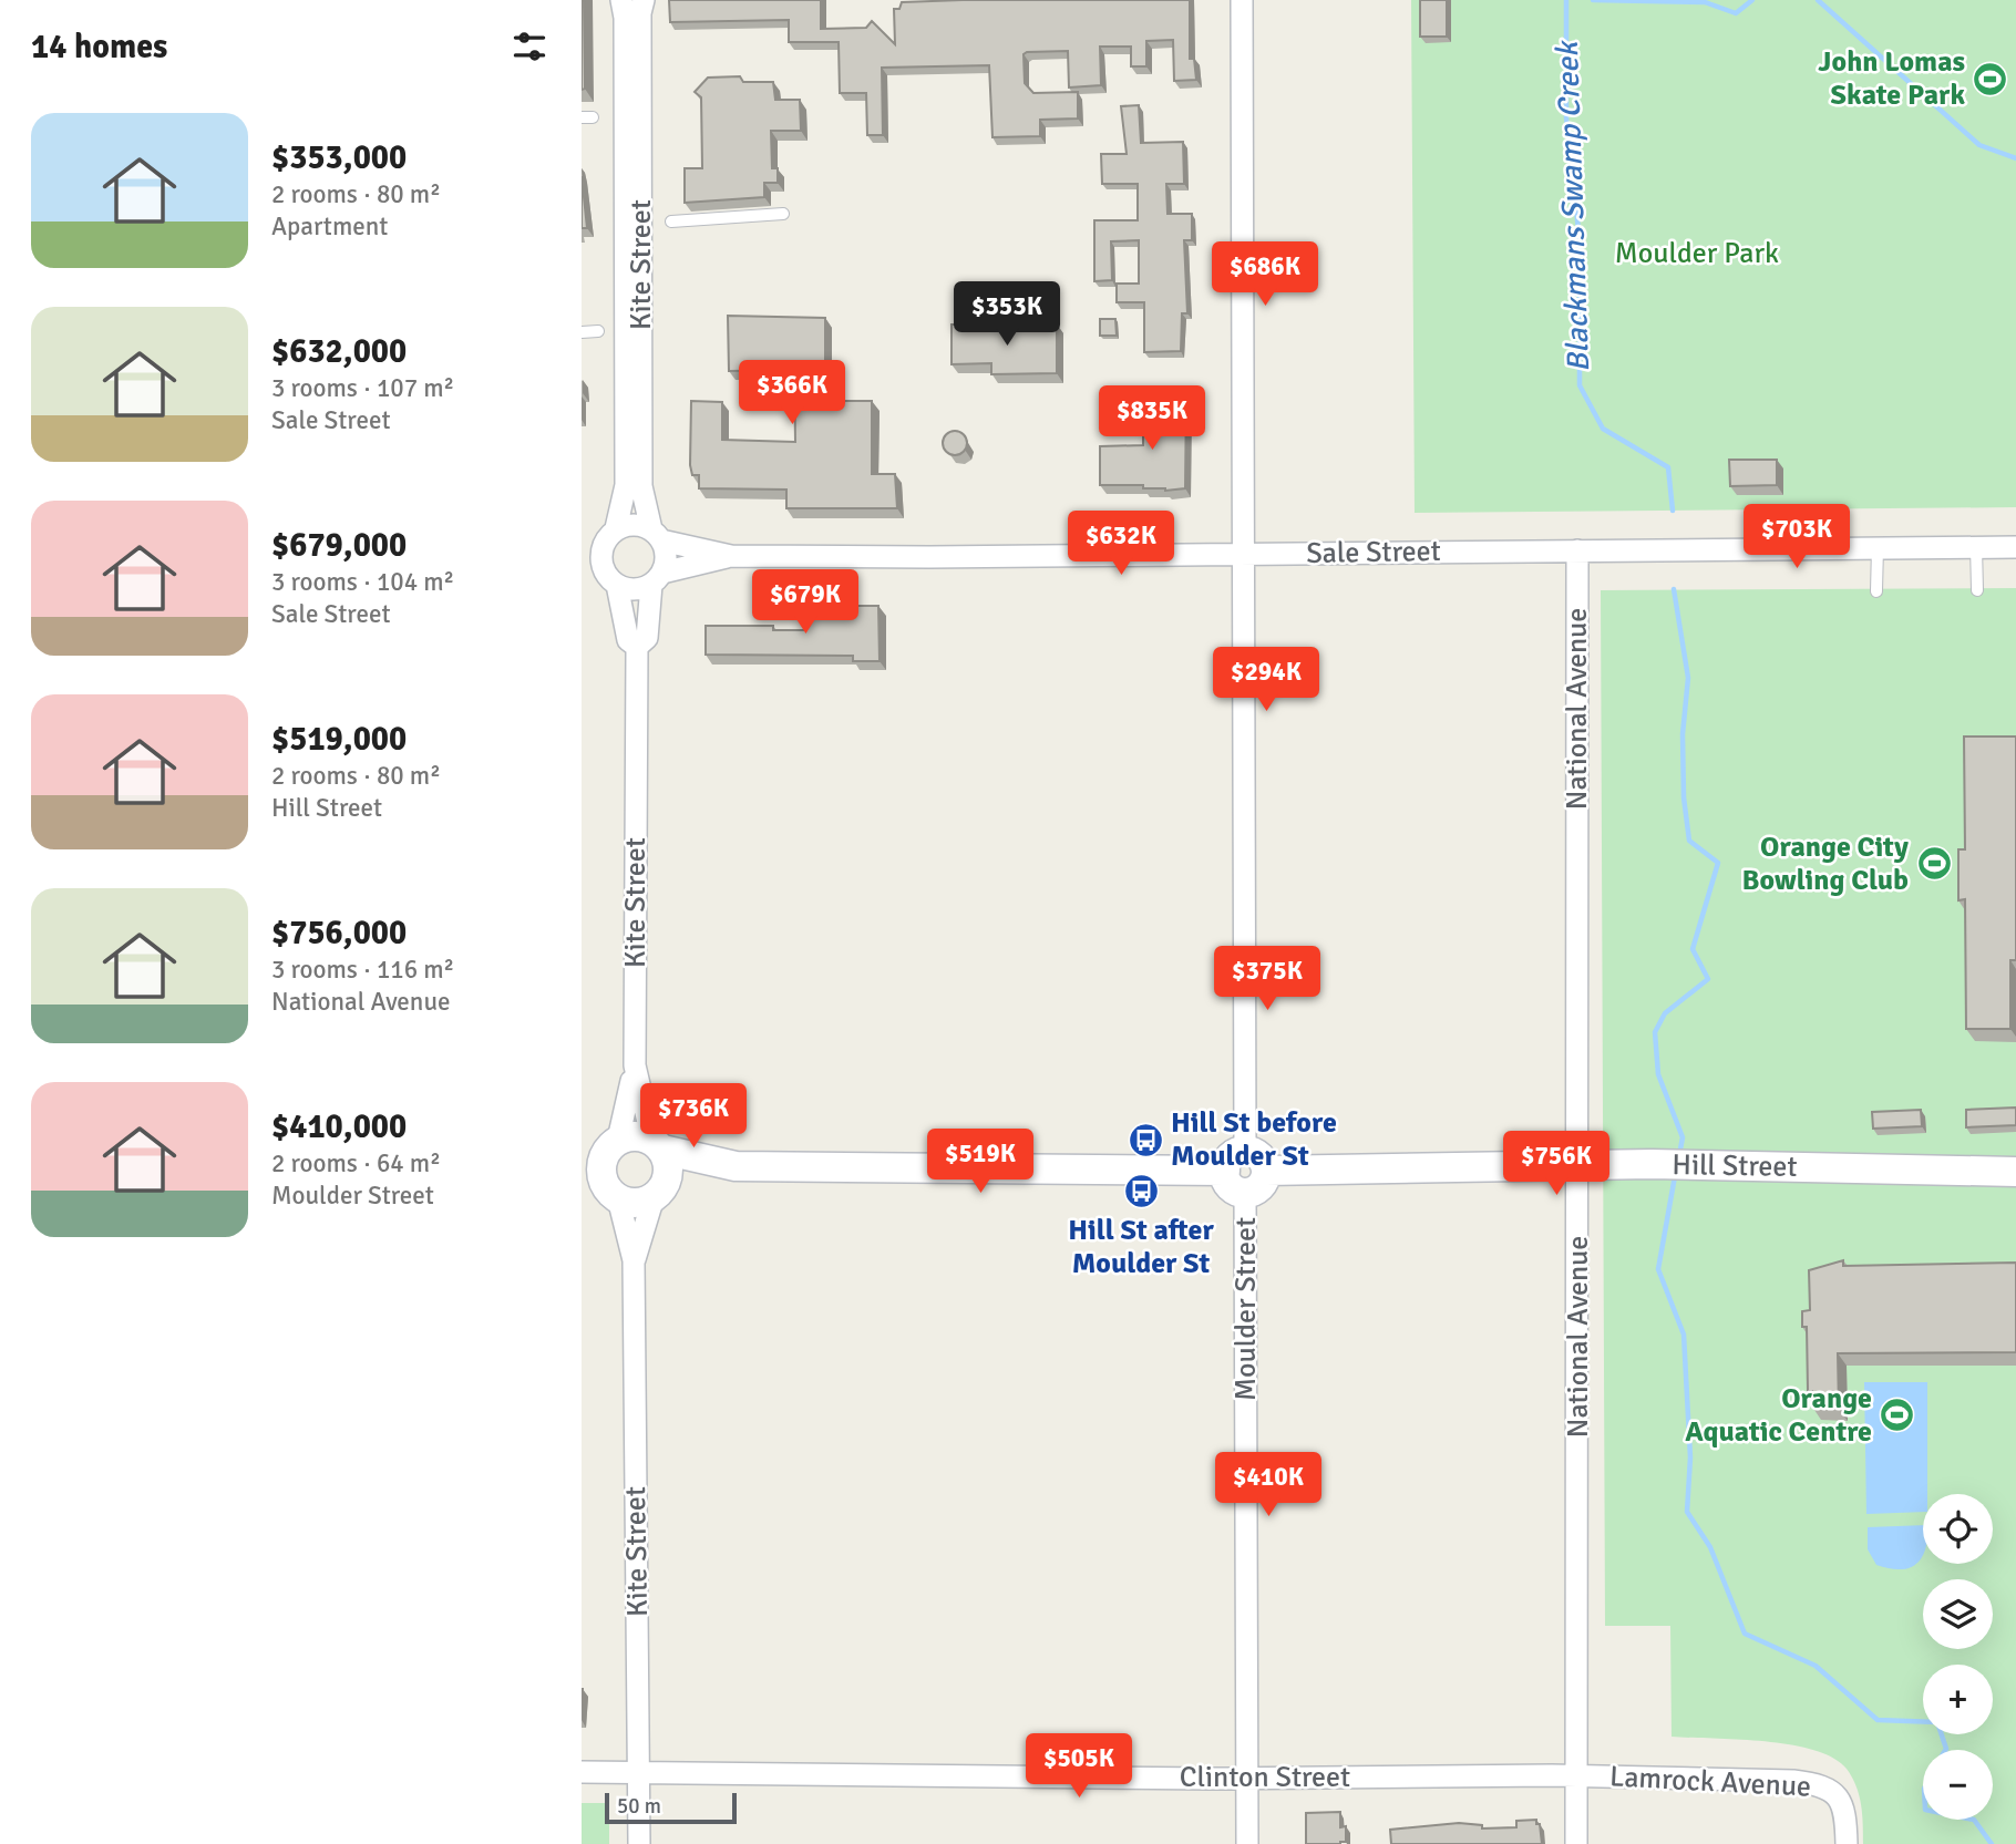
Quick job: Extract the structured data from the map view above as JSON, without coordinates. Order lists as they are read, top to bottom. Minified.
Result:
{"streets":{"street":["Kite Street","Sale Street","National Avenue","Hill Street","Moulder Street","Clinton Street","Lamrock Avenue"]},"crossings":[["Kite Street","Sale Street"],["Kite Street","Clinton Street"],["Sale Street","National Avenue"],["National Avenue","Hill Street"],["National Avenue","Clinton Street"],["National Avenue","Lamrock Avenue"],["Hill Street","Moulder Street"],["Moulder Street","Clinton Street"],["Clinton Street","Lamrock Avenue"]],"water":["Blackmans Swamp Creek"],"parks":["Moulder Park"],"places":{"sports":["John Lomas Skate Park","Orange City Bowling Club","Orange Aquatic Centre"],"bus stop":["Hill St before Moulder St","Hill St after Moulder St"]},"scale_bar":"50 m","page":{"heading":"14 homes","list":[{"name":"$353,000","note":"2 rooms · 80 m² · Apartment"},{"name":"$632,000","note":"3 rooms · 107 m² · Sale Street"},{"name":"$679,000","note":"3 rooms · 104 m² · Sale Street"},{"name":"$519,000","note":"2 rooms · 80 m² · Hill Street"},{"name":"$756,000","note":"3 rooms · 116 m² · National Avenue"},{"name":"$410,000","note":"2 rooms · 64 m² · Moulder Street"}],"price":["$686K","$353K","$366K","$835K","$703K","$632K","$679K","$294K","$375K","$736K","$519K","$756K","$410K","$505K"],"map_buttons":["+","−"],"scale":"50 m"}}
